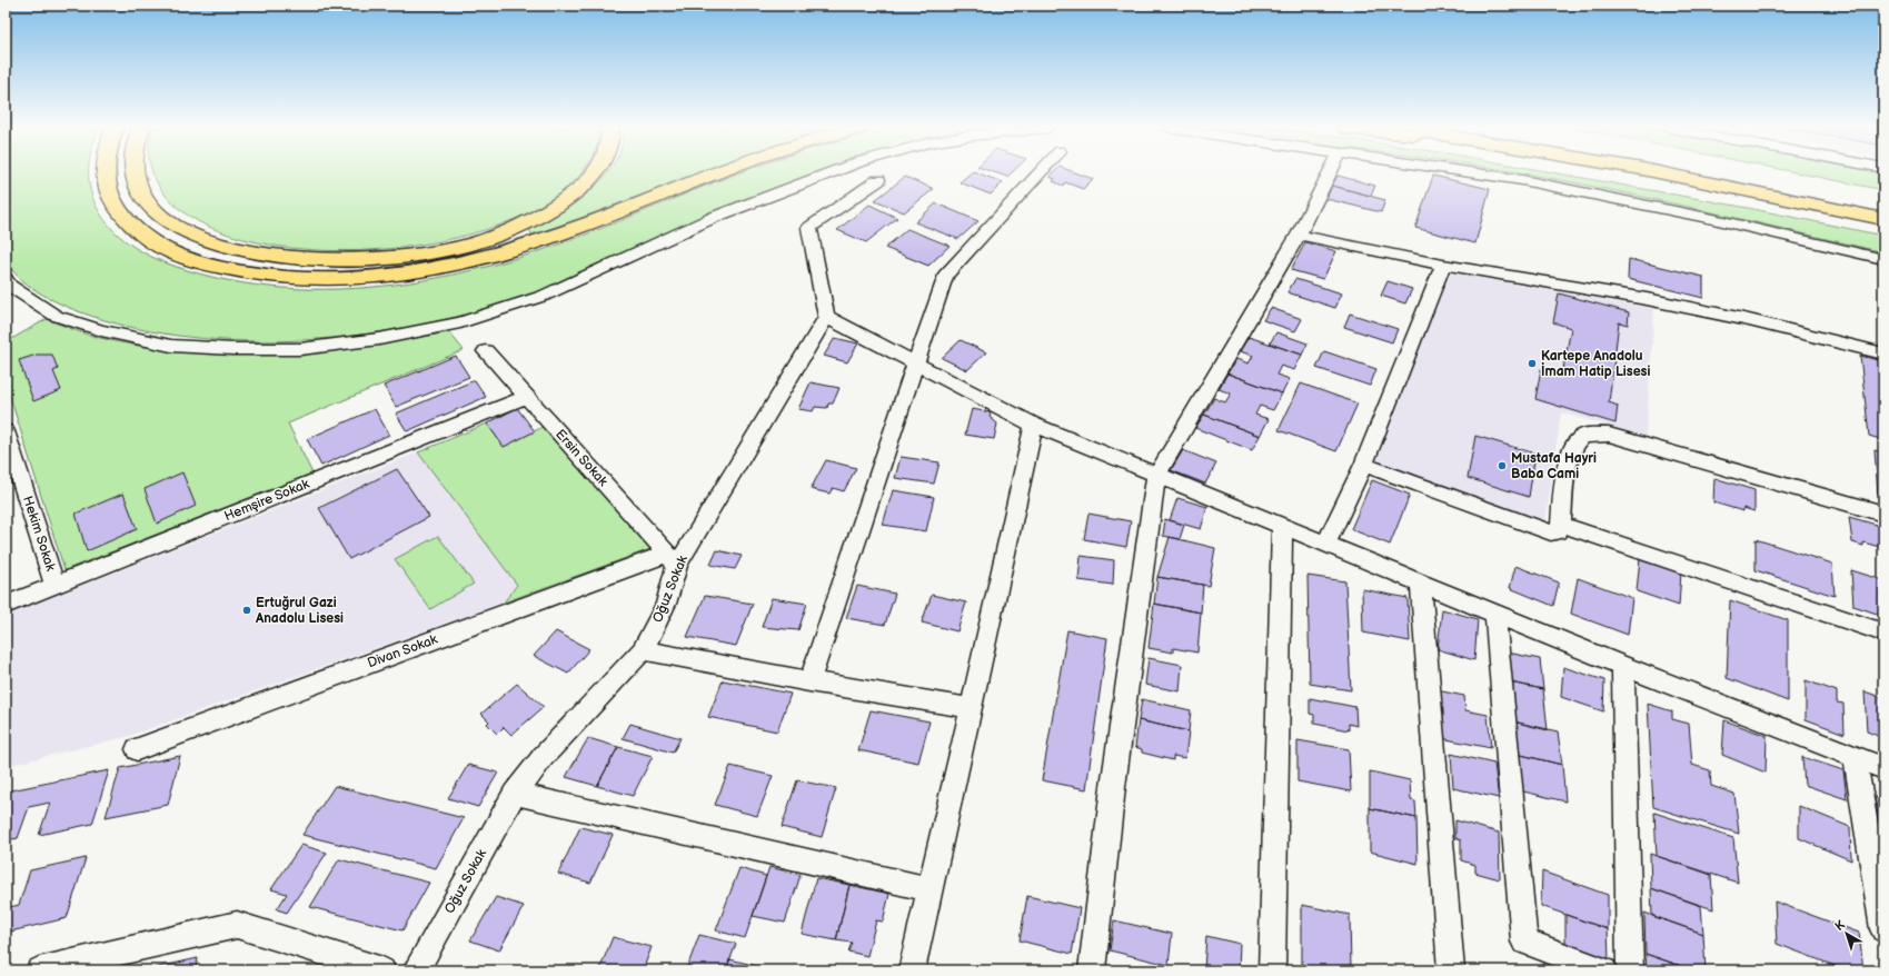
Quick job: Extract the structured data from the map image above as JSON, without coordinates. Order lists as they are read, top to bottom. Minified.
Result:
{"streets":{"street":["Ersin Sokak","Hemşire Sokak","Hekim Sokak","Oğuz Sokak","Divan Sokak"]},"crossings":[["Ersin Sokak","Hemşire Sokak"],["Ersin Sokak","Oğuz Sokak"],["Ersin Sokak","Divan Sokak"],["Hemşire Sokak","Hekim Sokak"],["Oğuz Sokak","Divan Sokak"]],"places":["Kartepe Anadolu İmam Hatip Lisesi","Mustafa Hayri Baba Cami","Ertuğrul Gazi Anadolu Lisesi"],"north":"top left"}
